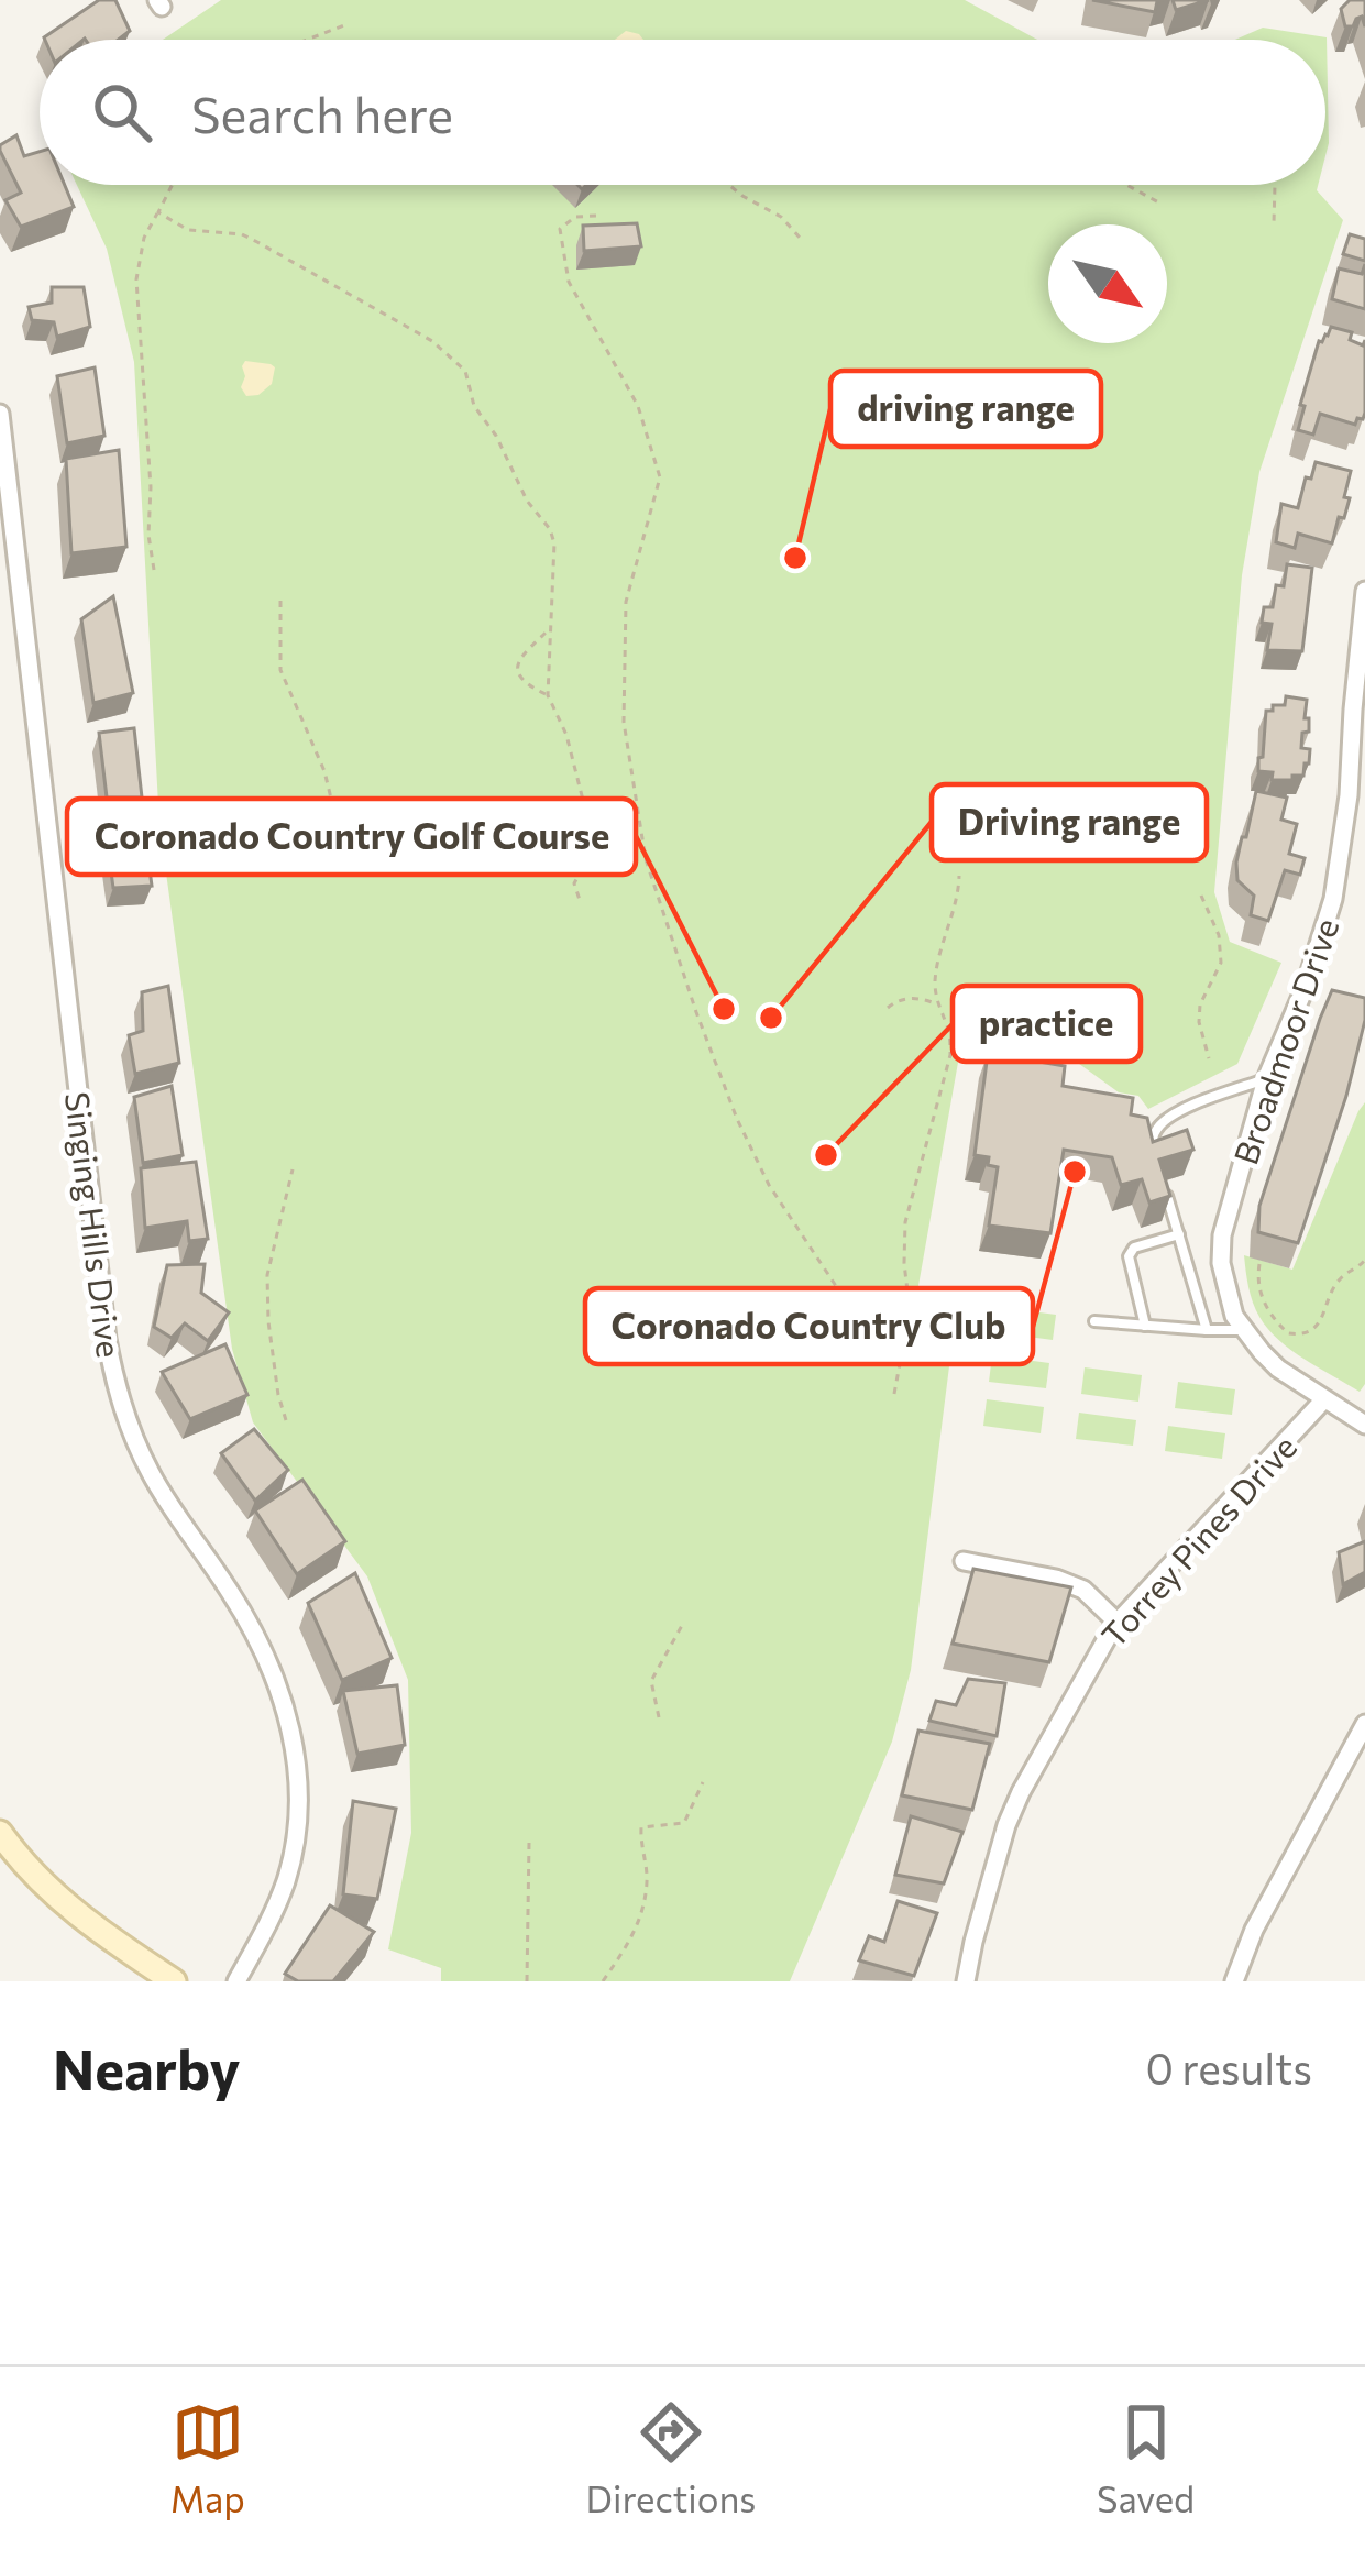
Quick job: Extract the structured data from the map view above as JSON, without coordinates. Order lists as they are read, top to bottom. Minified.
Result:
{"streets":{"street":["Broadmoor Drive","Singing Hills Drive","Torrey Pines Drive"]},"crossings":[["Broadmoor Drive","Torrey Pines Drive"]],"places":["driving range","Coronado Country Golf Course","Driving range","practice","Coronado Country Club"],"north":"bottom right","page":{"search":"Search here","heading":["Nearby","0 results"],"nav":["Map","Directions","Saved"]}}
